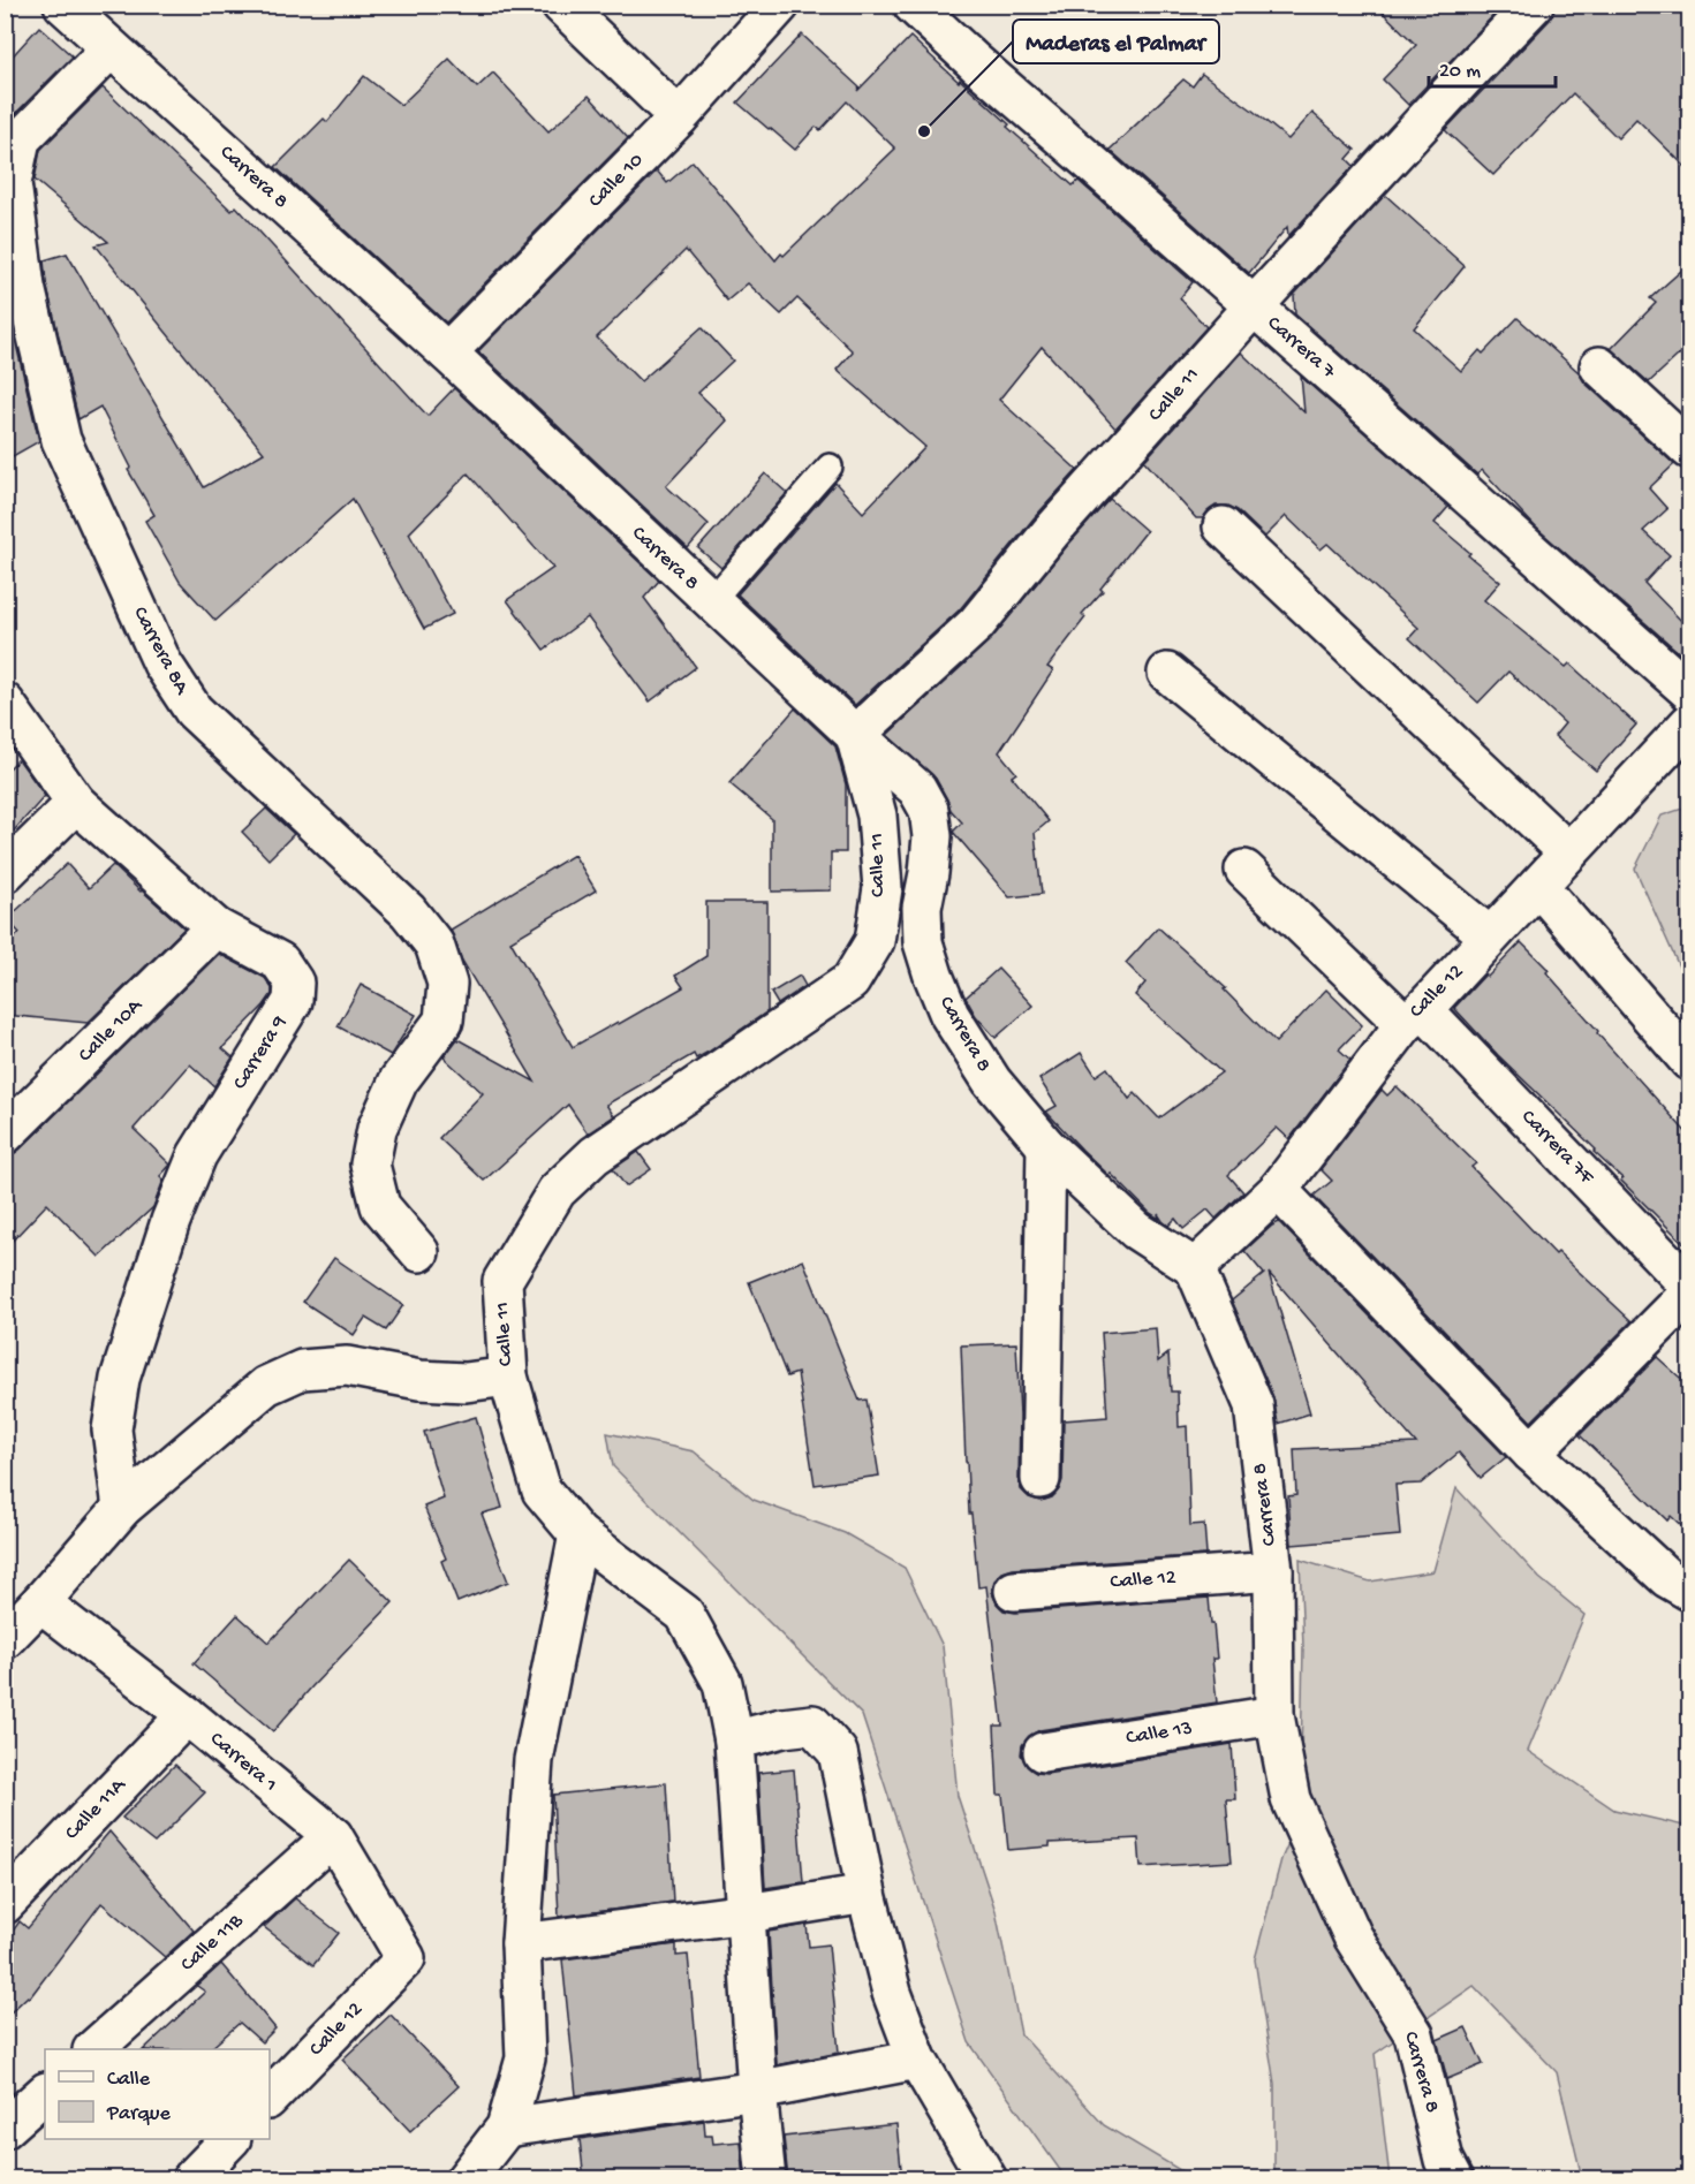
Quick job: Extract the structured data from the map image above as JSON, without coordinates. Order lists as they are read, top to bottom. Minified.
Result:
{"streets":{"street":["Carrera 8","Calle 10","Carrera 7","Calle 11","Carrera 8A","Calle 12","Calle 10A","Carrera 9","Carrera 7F","Calle 13","Carrera 1","Calle 11A","Calle 11B"]},"crossings":[["Carrera 8","Calle 10"],["Carrera 8","Calle 11"],["Carrera 8","Carrera 8A"],["Carrera 8","Calle 12"],["Carrera 8","Calle 13"],["Carrera 7","Calle 11"],["Calle 11","Carrera 9"],["Calle 11","Carrera 1"],["Calle 12","Carrera 7F"],["Calle 12","Carrera 1"],["Calle 10A","Carrera 9"],["Carrera 1","Calle 11A"],["Carrera 1","Calle 11B"]],"places":["Maderas el Palmar"],"legend":["Calle","Parque"],"scale_bar":"20 m"}
